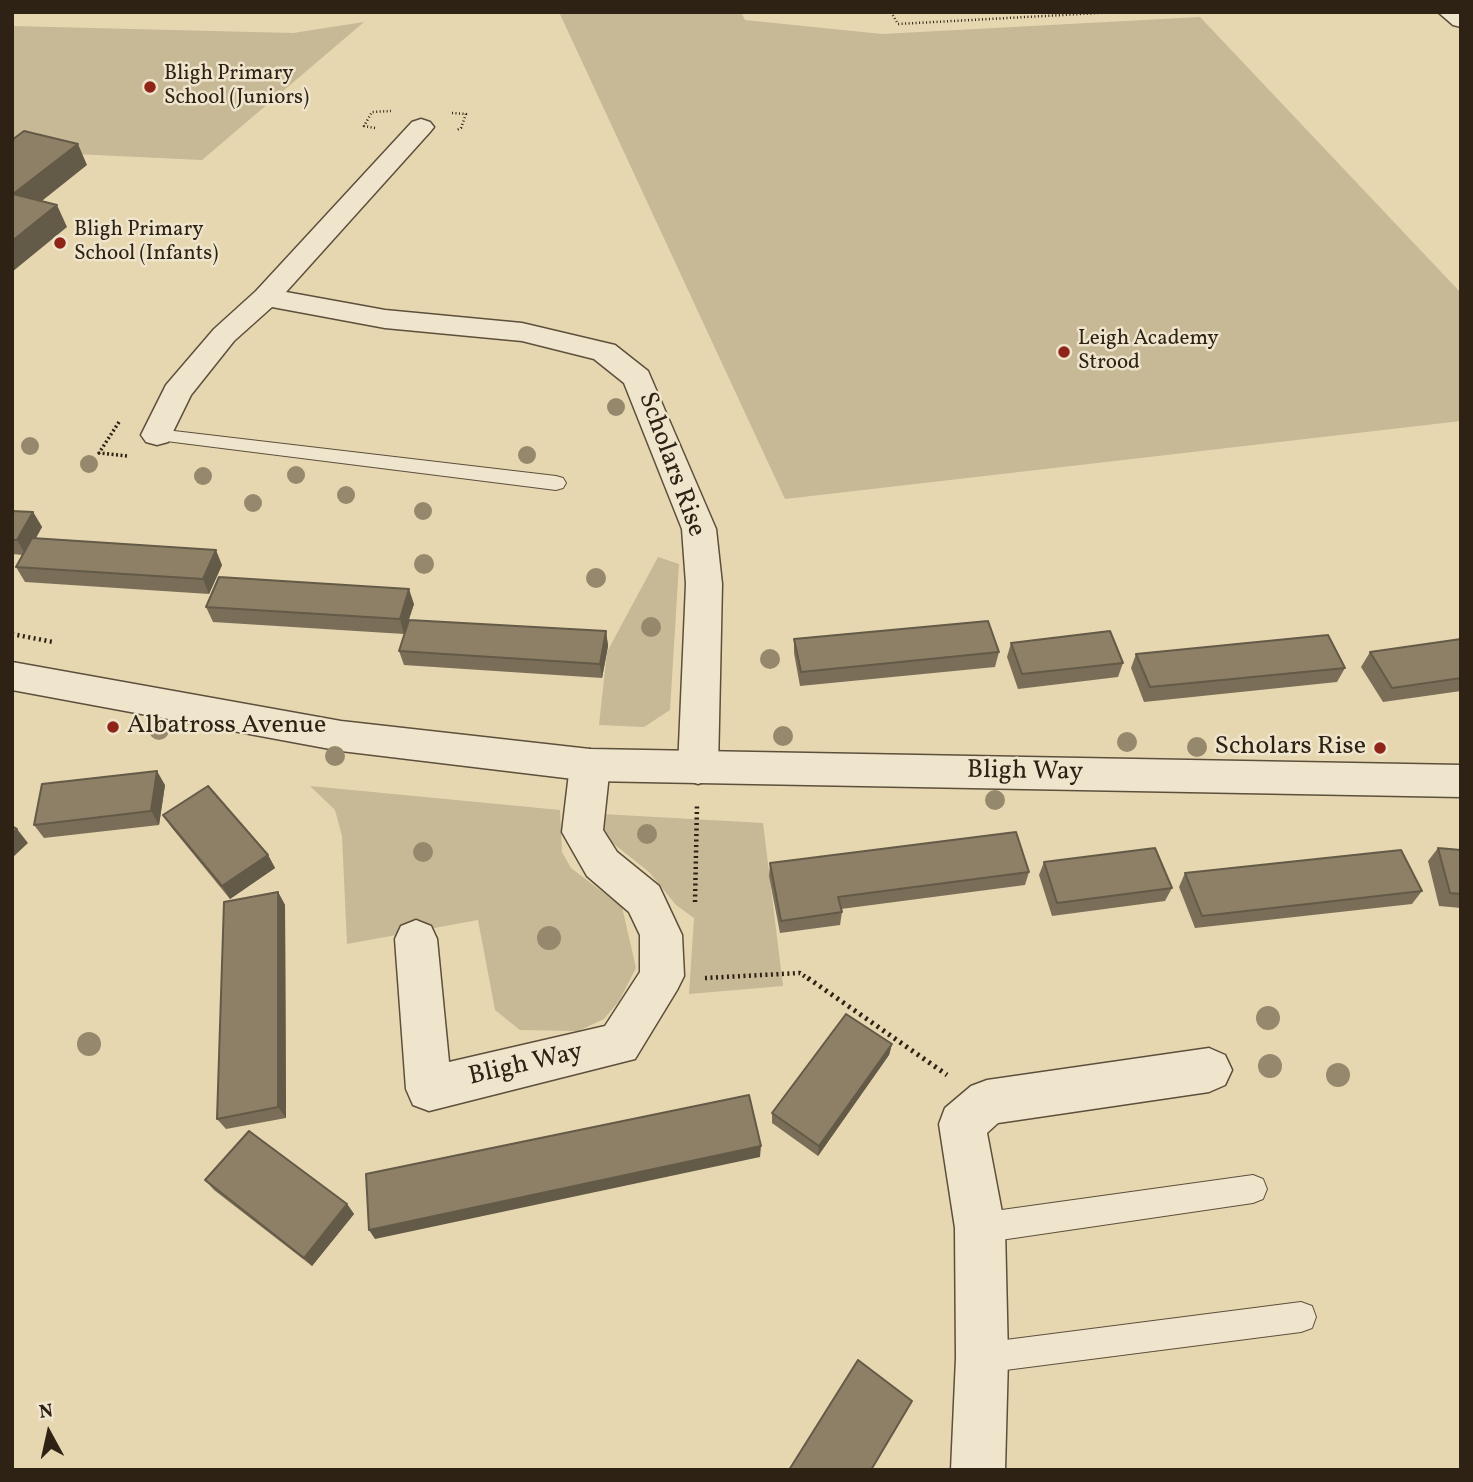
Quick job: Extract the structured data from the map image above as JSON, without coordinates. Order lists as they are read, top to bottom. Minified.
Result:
{"streets":{"street":["Scholars Rise","Bligh Way"]},"crossings":[["Scholars Rise","Bligh Way"]],"places":["Bligh Primary School (Juniors)","Bligh Primary School (Infants)","Leigh Academy Strood","Albatross Avenue","Scholars Rise"],"north":"top"}
